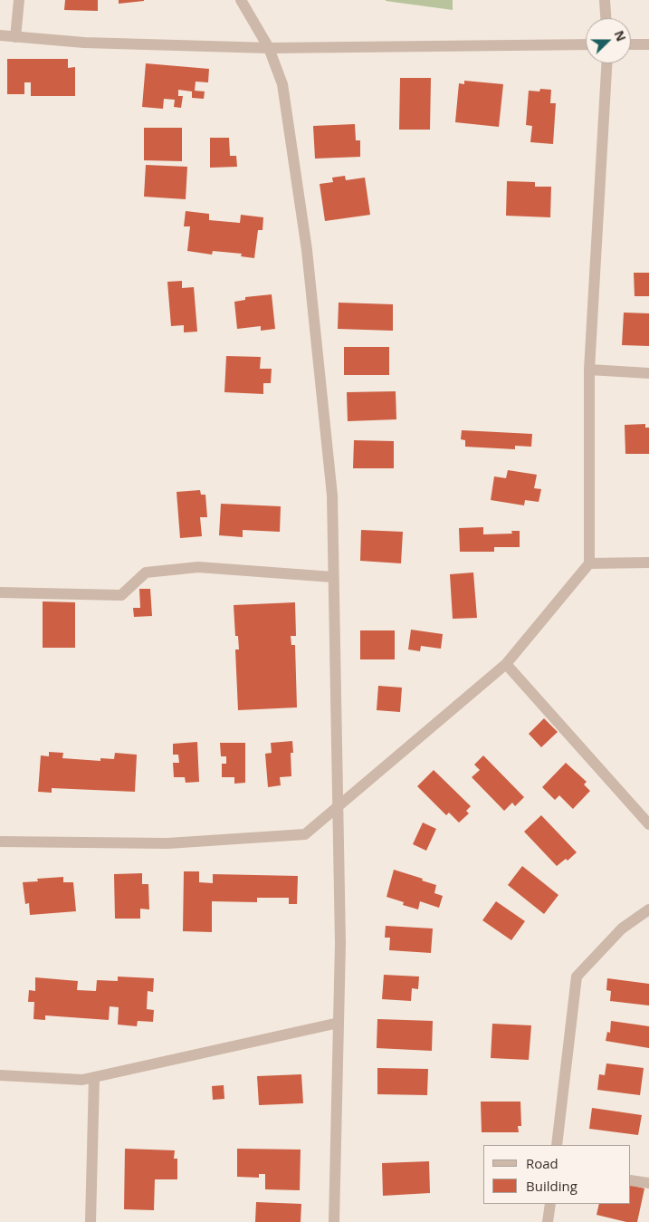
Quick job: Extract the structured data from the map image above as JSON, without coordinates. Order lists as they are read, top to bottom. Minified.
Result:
{"legend":["Road","Building"],"north":"right"}
